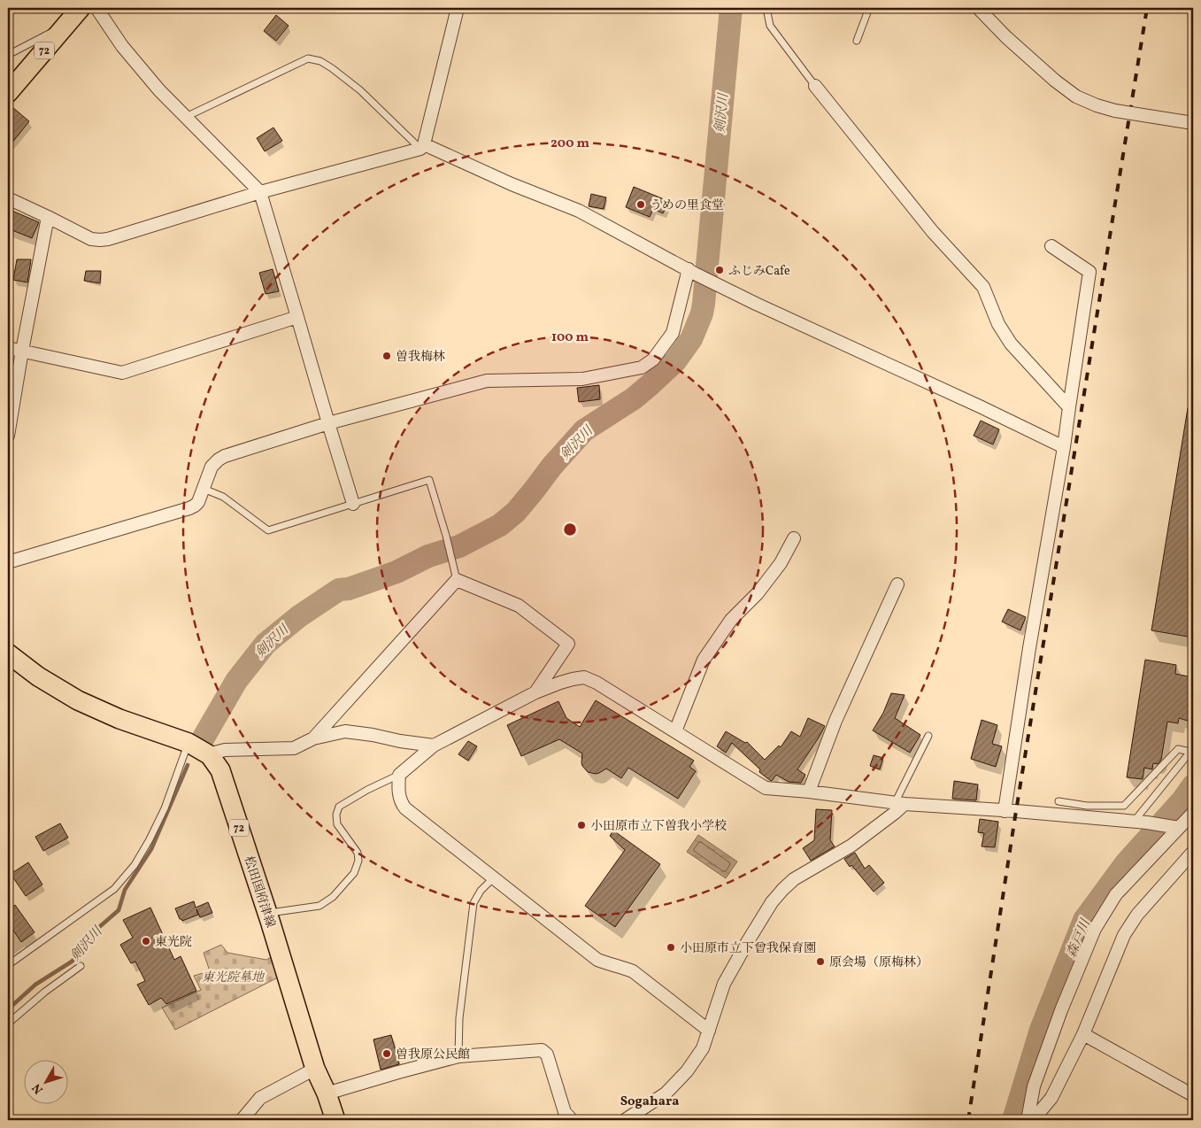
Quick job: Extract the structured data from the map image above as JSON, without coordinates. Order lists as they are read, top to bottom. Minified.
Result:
{"streets":{"main road":["72","松田国府津線"]},"districts":["Sogahara"],"water":["剣沢川","森戸川"],"parks":["東光院墓地"],"places":["うめの里食堂","ふじみCafe","曽我梅林","小田原市立下曽我小学校","東光院","小田原市立下曾我保育園","原会場（原梅林）","曽我原公民館"],"north":"bottom left","rings":["200 m","100 m"]}
